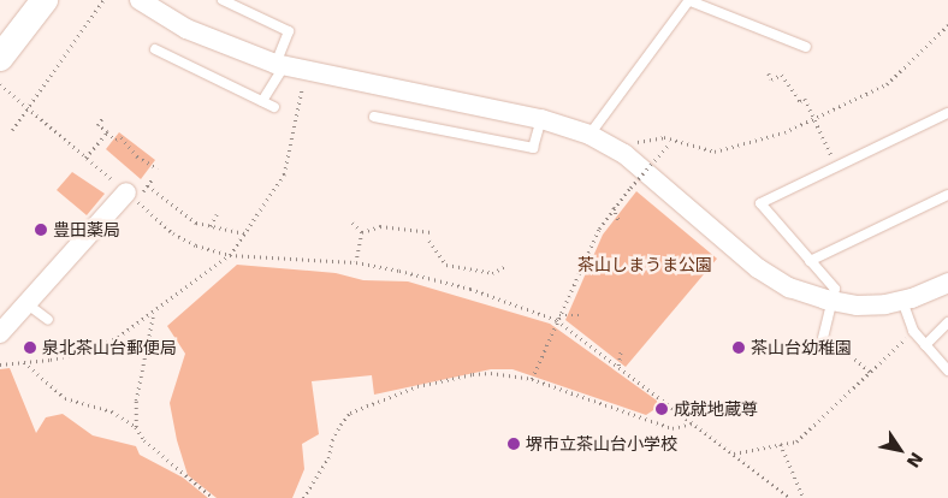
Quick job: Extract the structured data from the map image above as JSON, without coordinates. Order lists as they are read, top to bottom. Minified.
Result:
{"parks":["茶山しまうま公園"],"places":["豊田薬局","泉北茶山台郵便局","茶山台幼稚園","成就地蔵尊","堺市立茶山台小学校"],"north":"bottom right"}
